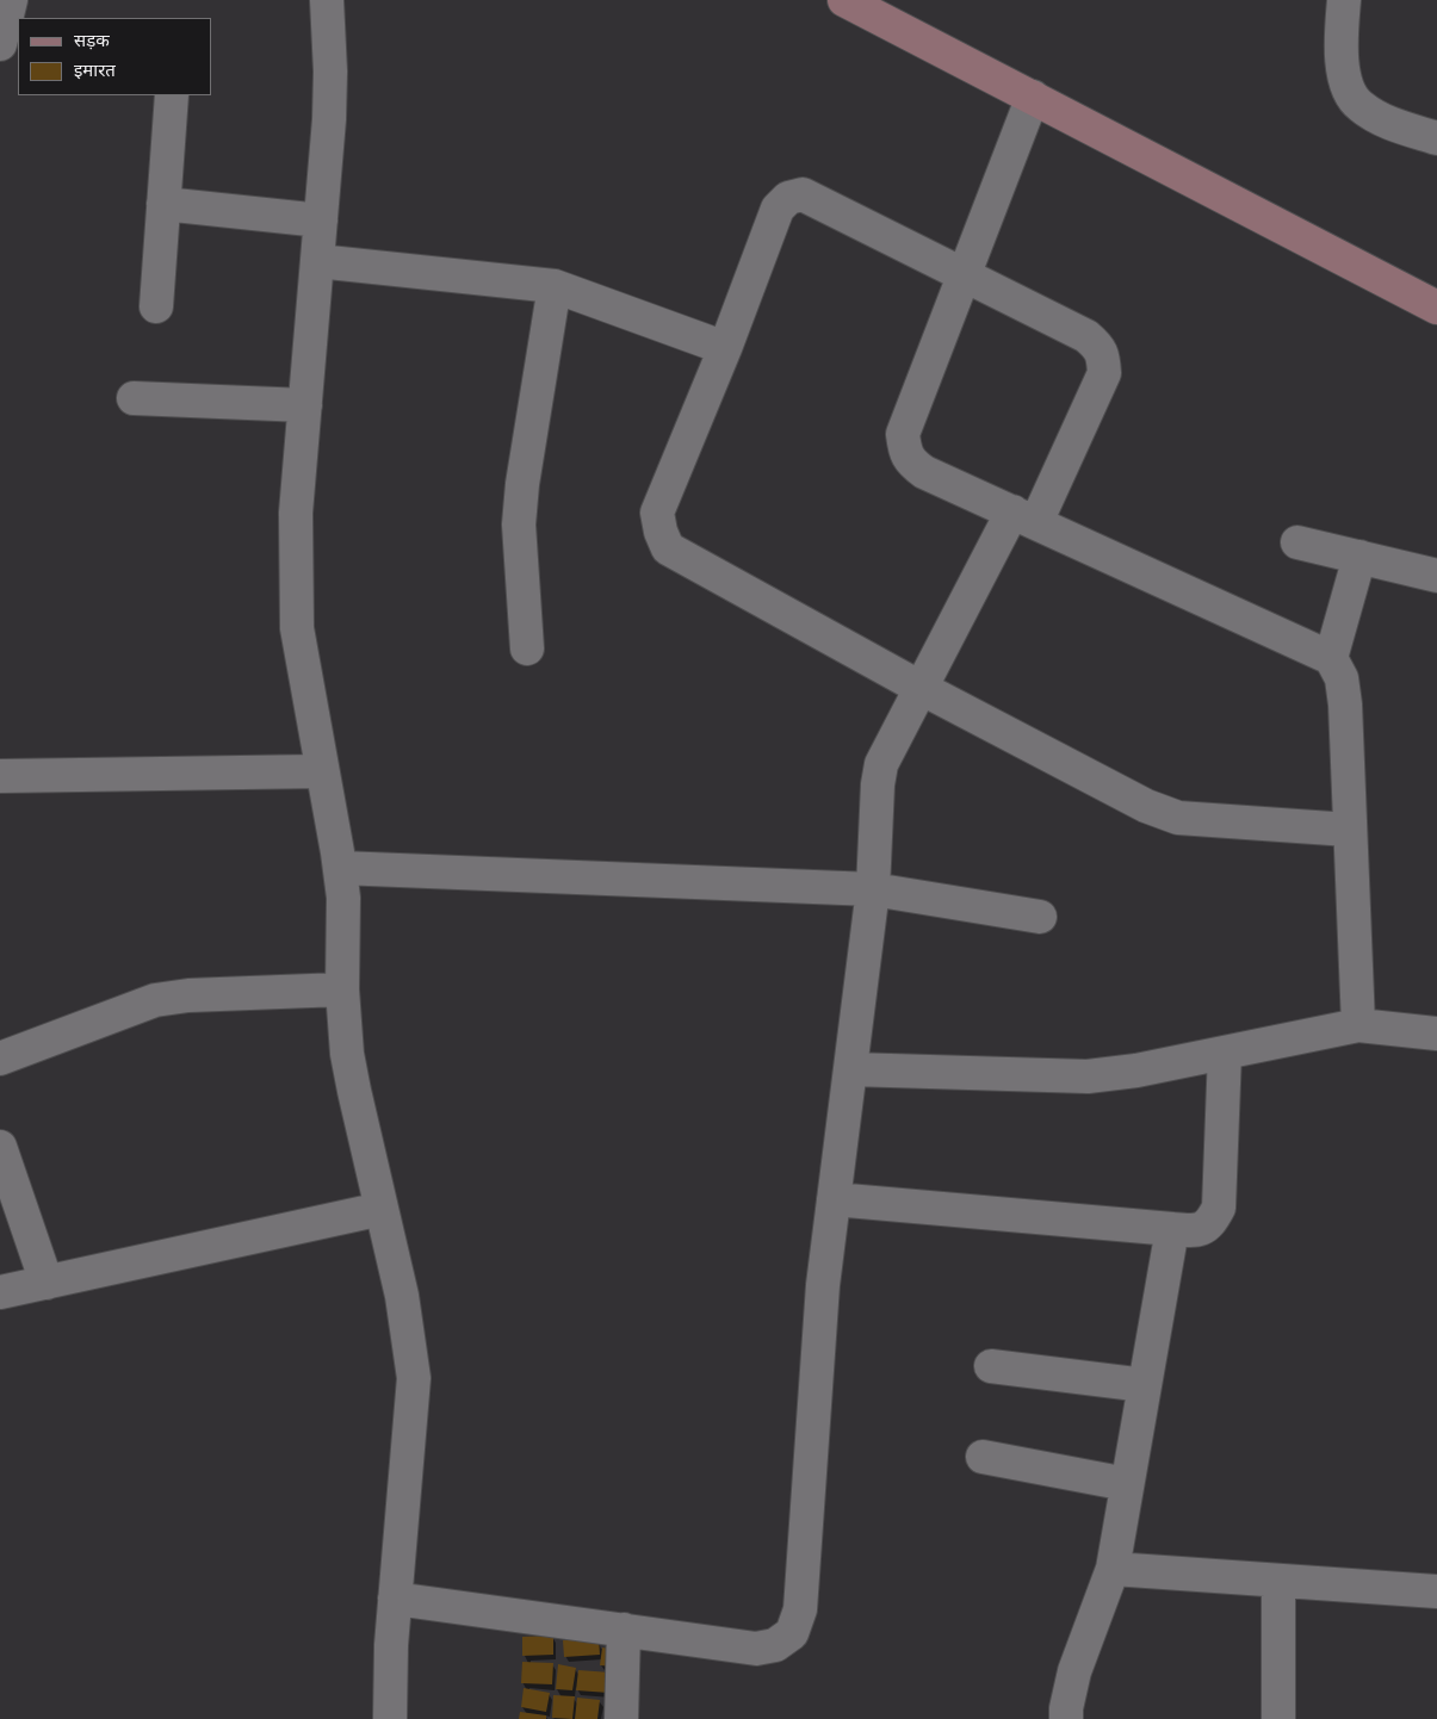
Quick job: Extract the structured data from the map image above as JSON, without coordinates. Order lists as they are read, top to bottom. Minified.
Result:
{"legend":["सड़क","इमारत"]}
